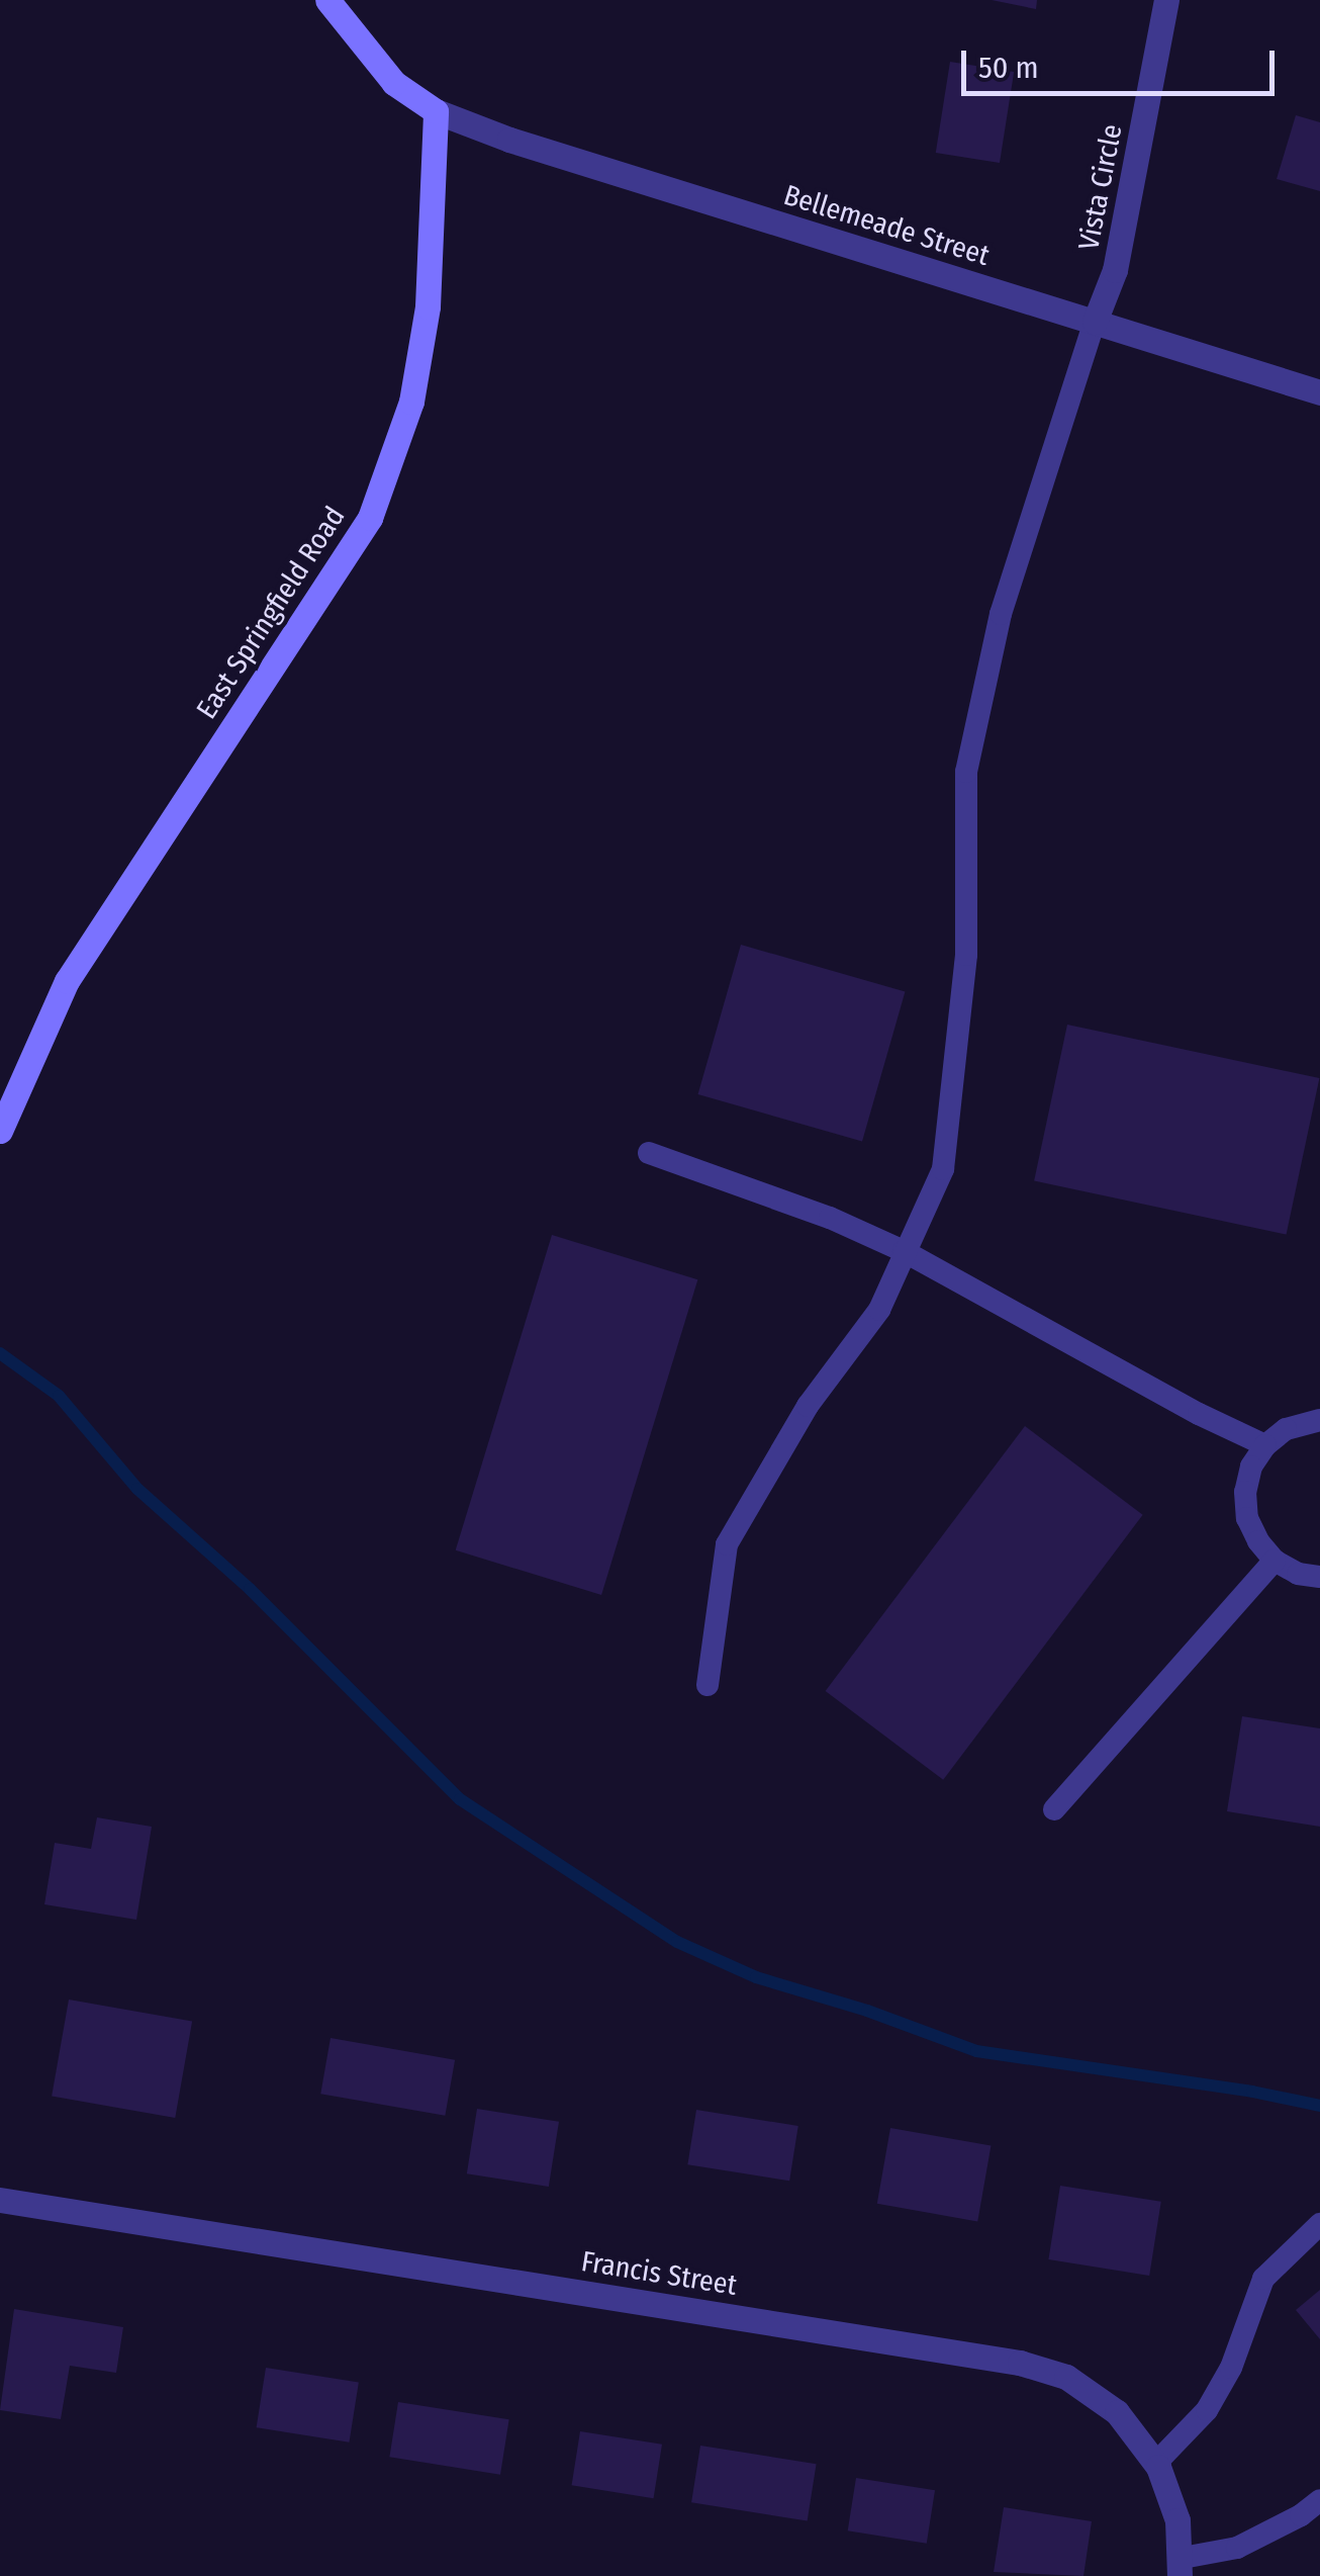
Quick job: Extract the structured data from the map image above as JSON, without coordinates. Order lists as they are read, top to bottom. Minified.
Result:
{"streets":{"street":["Vista Circle","Bellemeade Street","East Springfield Road","Francis Street"]},"crossings":[["Vista Circle","Bellemeade Street"],["Bellemeade Street","East Springfield Road"]],"scale_bar":"50 m"}
